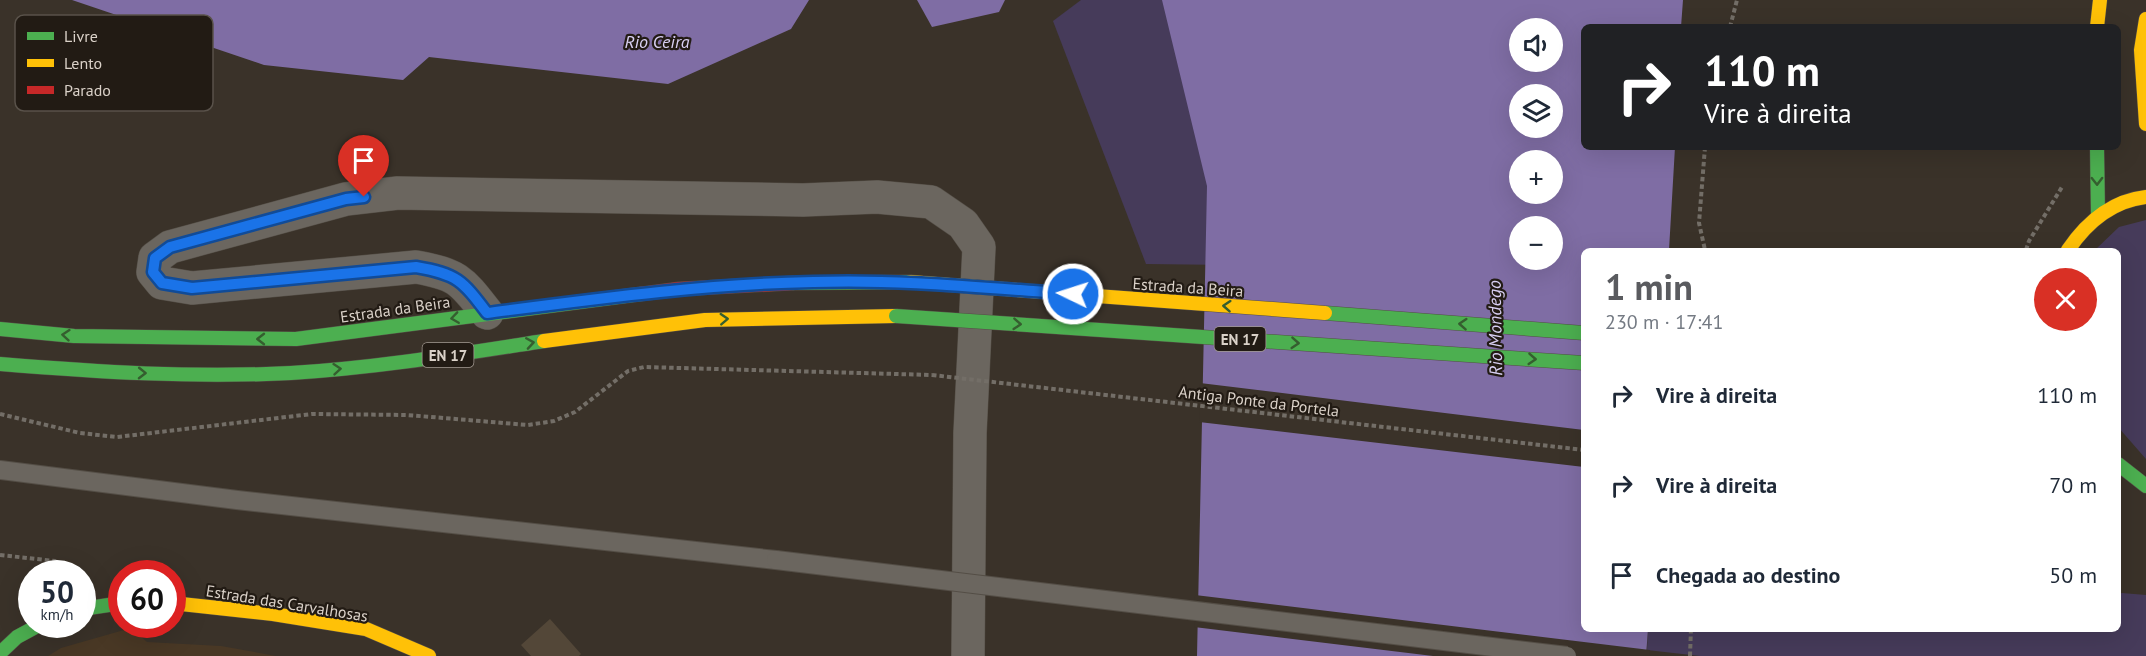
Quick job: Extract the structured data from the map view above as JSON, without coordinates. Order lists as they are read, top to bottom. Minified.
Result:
{"streets":{"main road":["Estrada da Beira","EN 17","Estrada das Carvalhosas"],"path":["Antiga Ponte da Portela"]},"water":["Rio Ceira","Rio Mondego"],"legend":["Livre","Lento","Parado"],"page":{"map_buttons":["+","−"],"turn":["110 m","Vire à direita"],"heading":["1 min","230 m · 17:41"],"list":[{"name":"Vire à direita","value":"110 m"},{"name":"Vire à direita","value":"70 m"},{"name":"Chegada ao destino","value":"50 m"}],"speed":"50 km/h","limit":"60"}}
